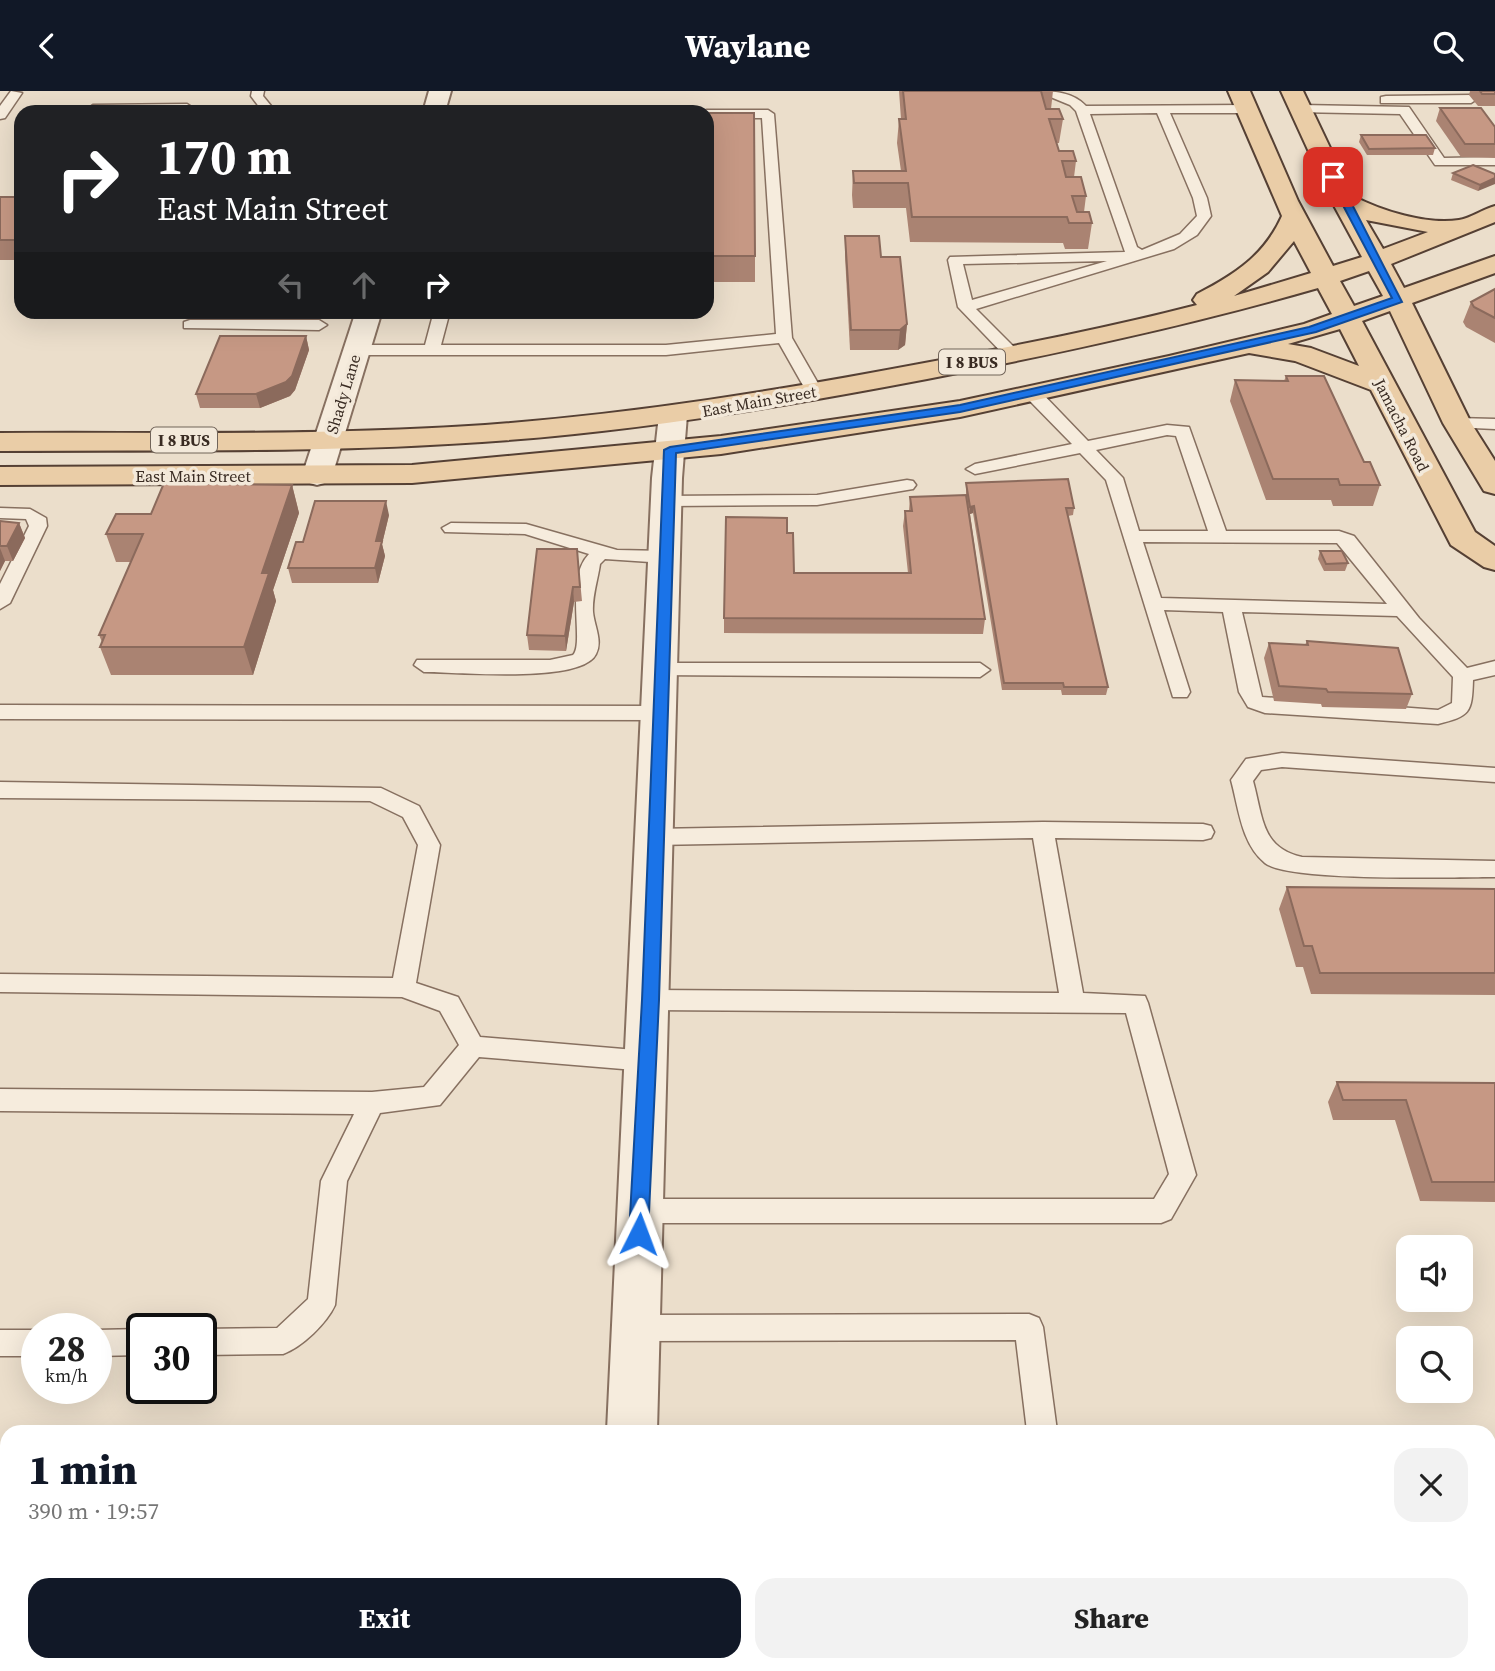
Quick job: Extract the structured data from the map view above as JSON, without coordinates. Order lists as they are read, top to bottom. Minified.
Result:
{"streets":{"main road":["I 8 BUS","East Main Street","Jamacha Road"],"street":["Shady Lane"]},"crossings":[["Shady Lane","East Main Street"],["East Main Street","Jamacha Road"]],"page":{"header":"Waylane","turn":["170 m","East Main Street"],"speed":"28 km/h","limit":"30","heading":["1 min","390 m · 19:57"],"buttons":["Exit","Share"]}}
